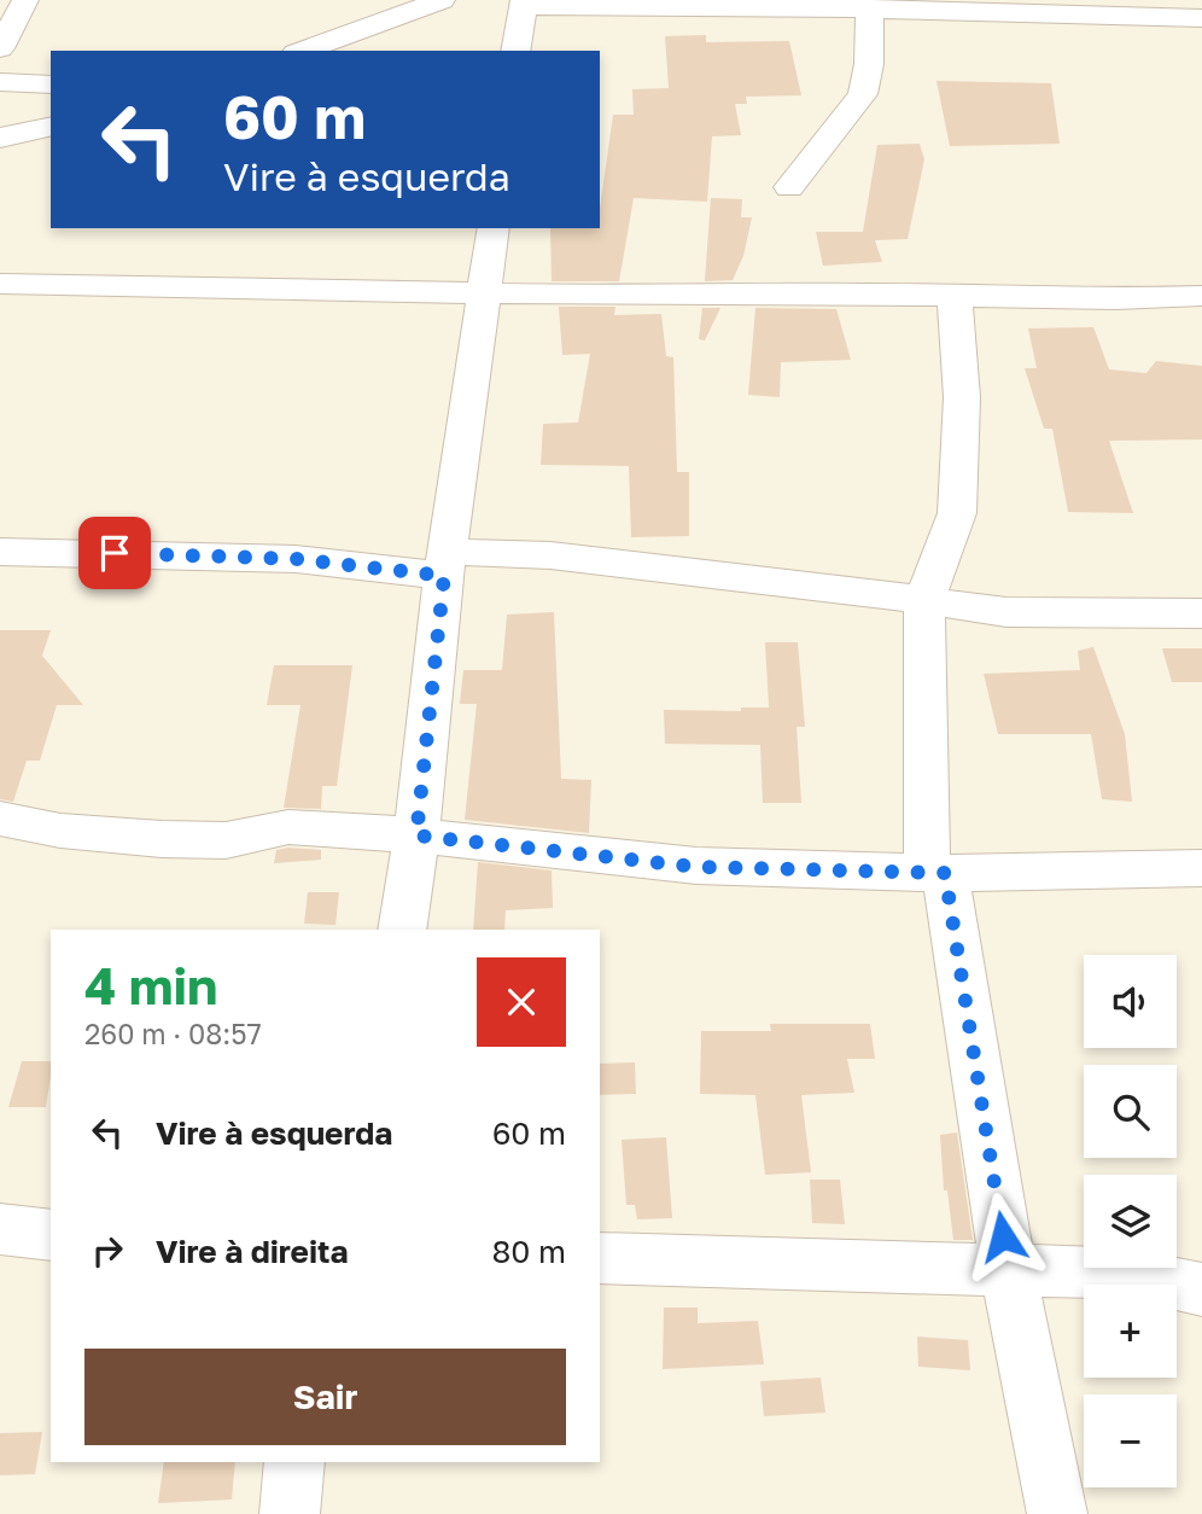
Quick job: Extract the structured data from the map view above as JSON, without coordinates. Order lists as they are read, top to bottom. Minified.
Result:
{"page":{"turn":["60 m","Vire à esquerda"],"heading":["4 min","260 m · 08:57"],"map_buttons":["+","−"],"list":[{"name":"Vire à esquerda","value":"60 m"},{"name":"Vire à direita","value":"80 m"}],"buttons":"Sair"}}
